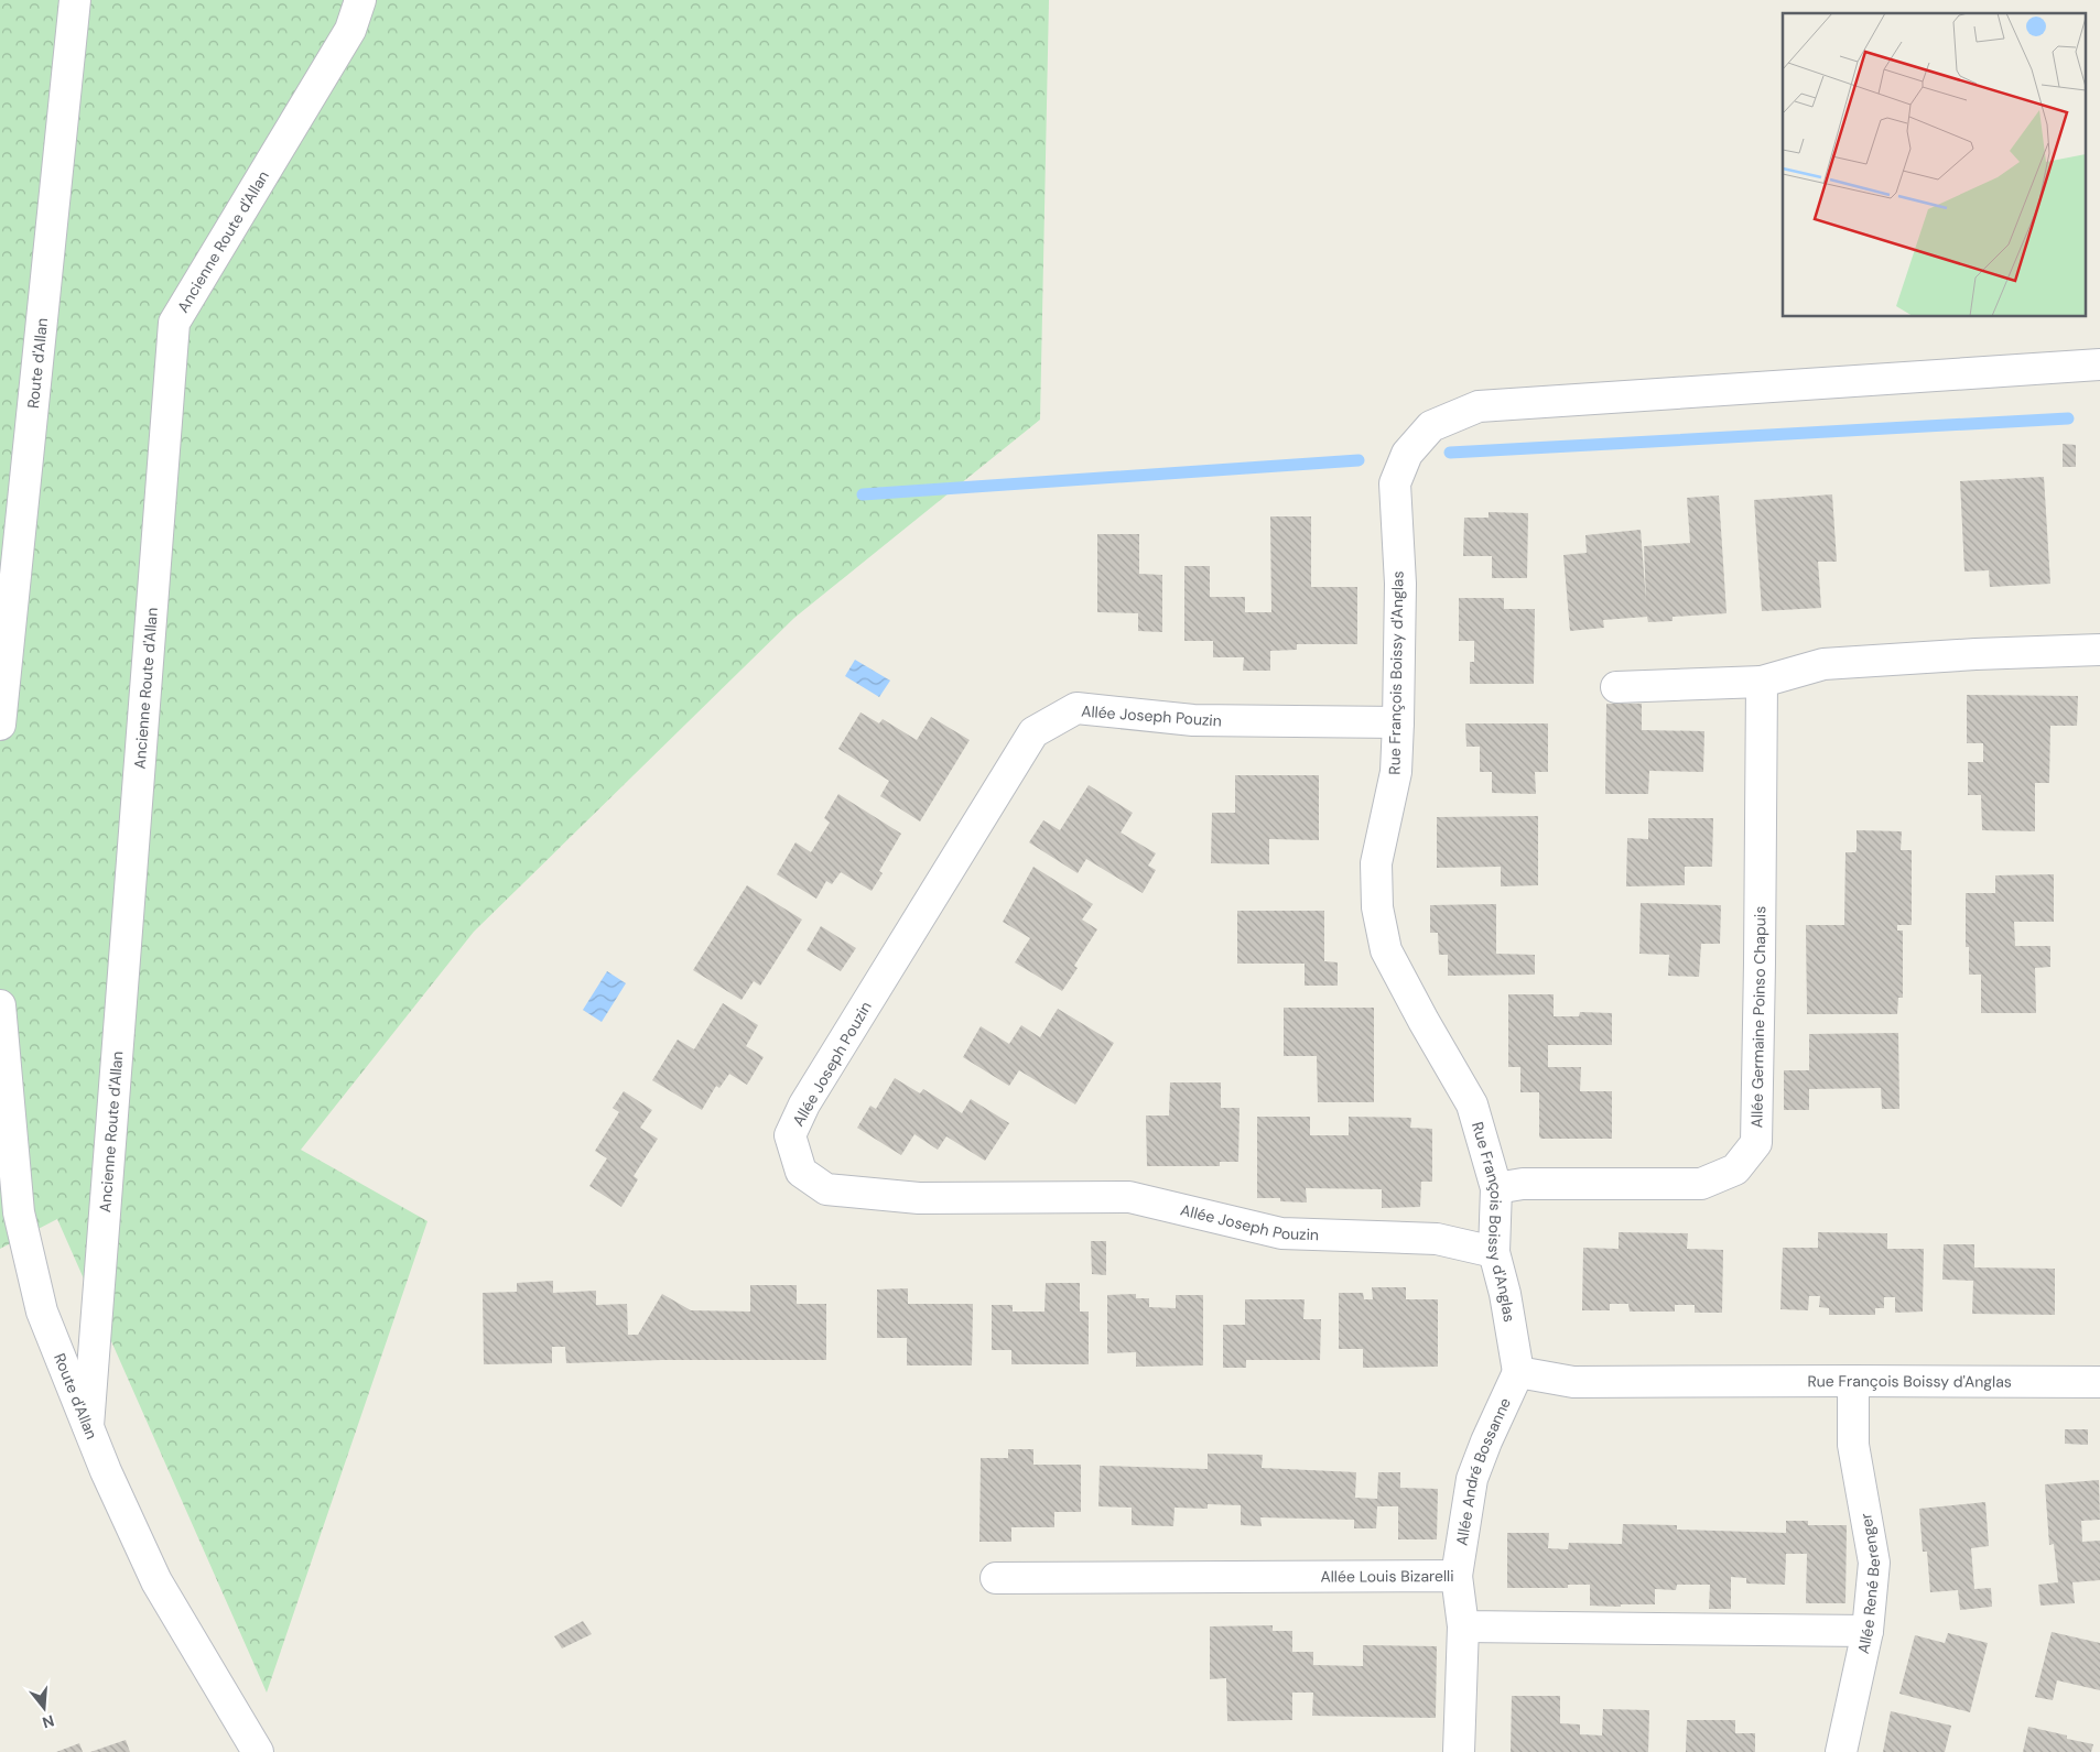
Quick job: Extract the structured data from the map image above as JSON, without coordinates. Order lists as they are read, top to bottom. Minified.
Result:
{"streets":{"street":["Ancienne Route d'Allan","Route d'Allan","Rue François Boissy d'Anglas","Allée Joseph Pouzin","Allée Germaine Poinso Chapuis","Allée André Bossanne","Allée Louis Bizarelli","Allée René Berenger"]},"crossings":[["Ancienne Route d'Allan","Route d'Allan"],["Rue François Boissy d'Anglas","Allée Joseph Pouzin"],["Rue François Boissy d'Anglas","Allée Germaine Poinso Chapuis"],["Rue François Boissy d'Anglas","Allée André Bossanne"],["Rue François Boissy d'Anglas","Allée René Berenger"],["Allée André Bossanne","Allée Louis Bizarelli"]],"north":"bottom"}
